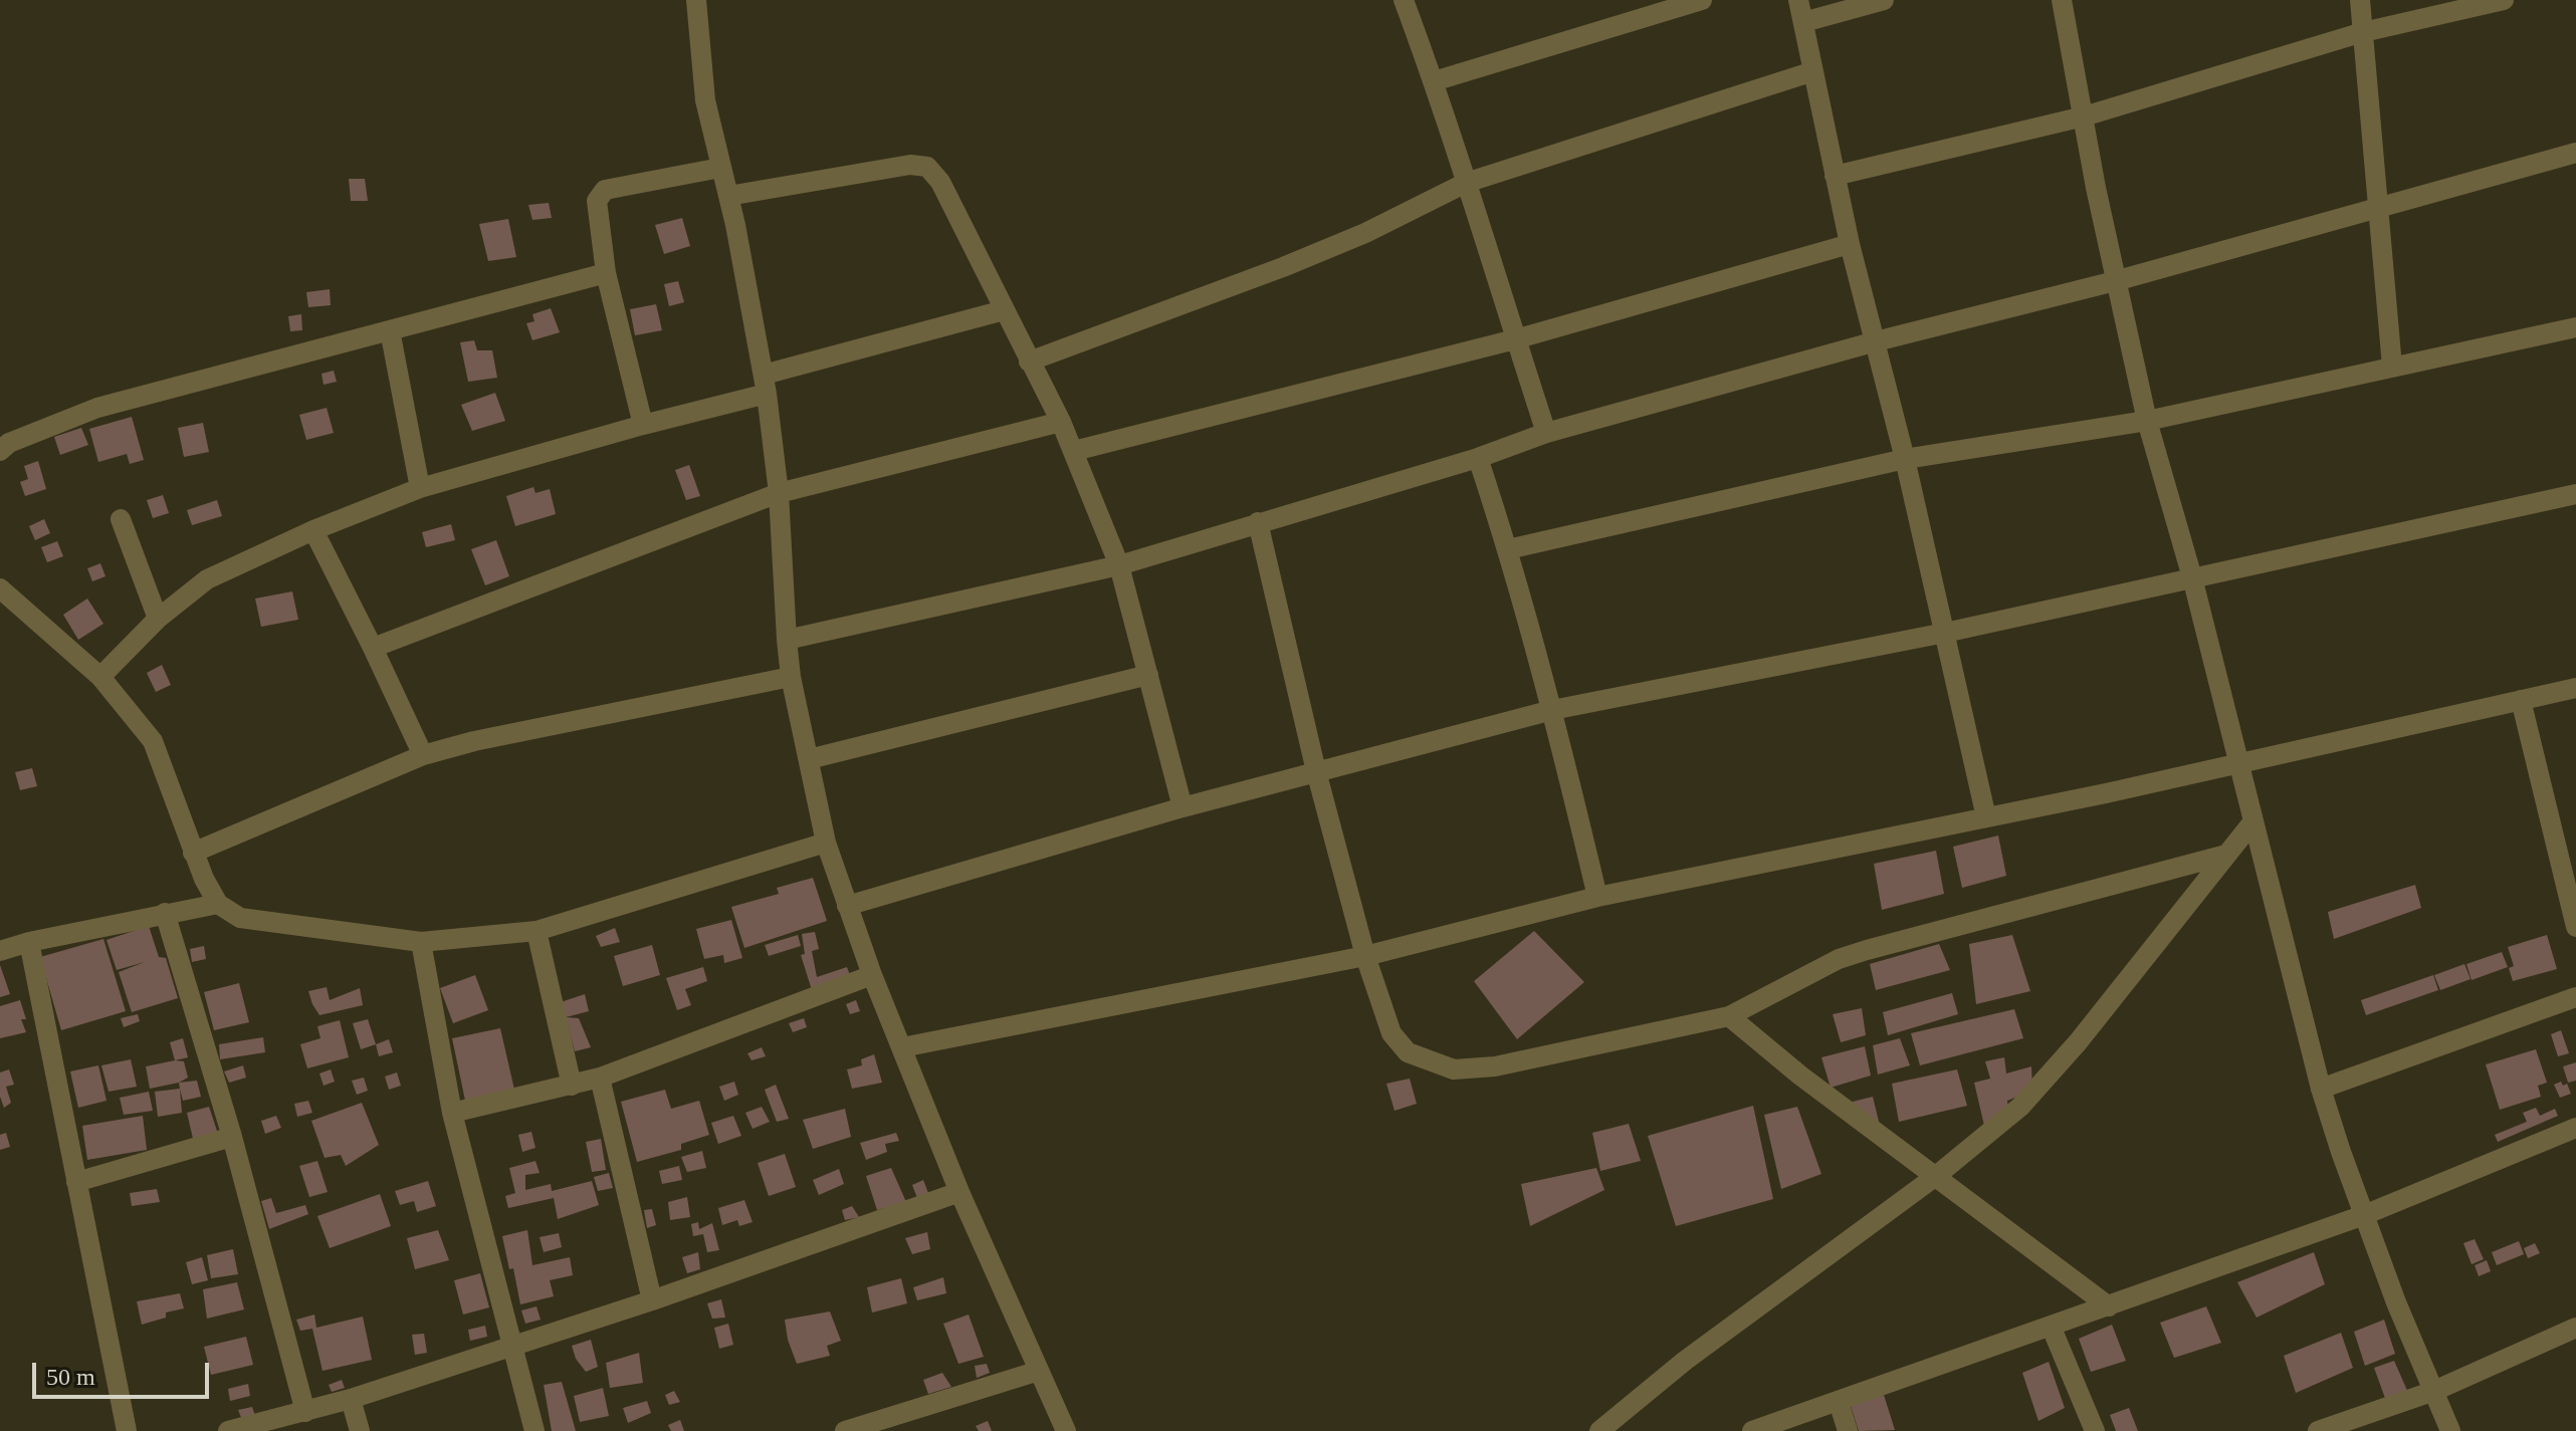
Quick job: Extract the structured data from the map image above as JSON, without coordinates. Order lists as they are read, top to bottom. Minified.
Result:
{"scale_bar":"50 m"}
